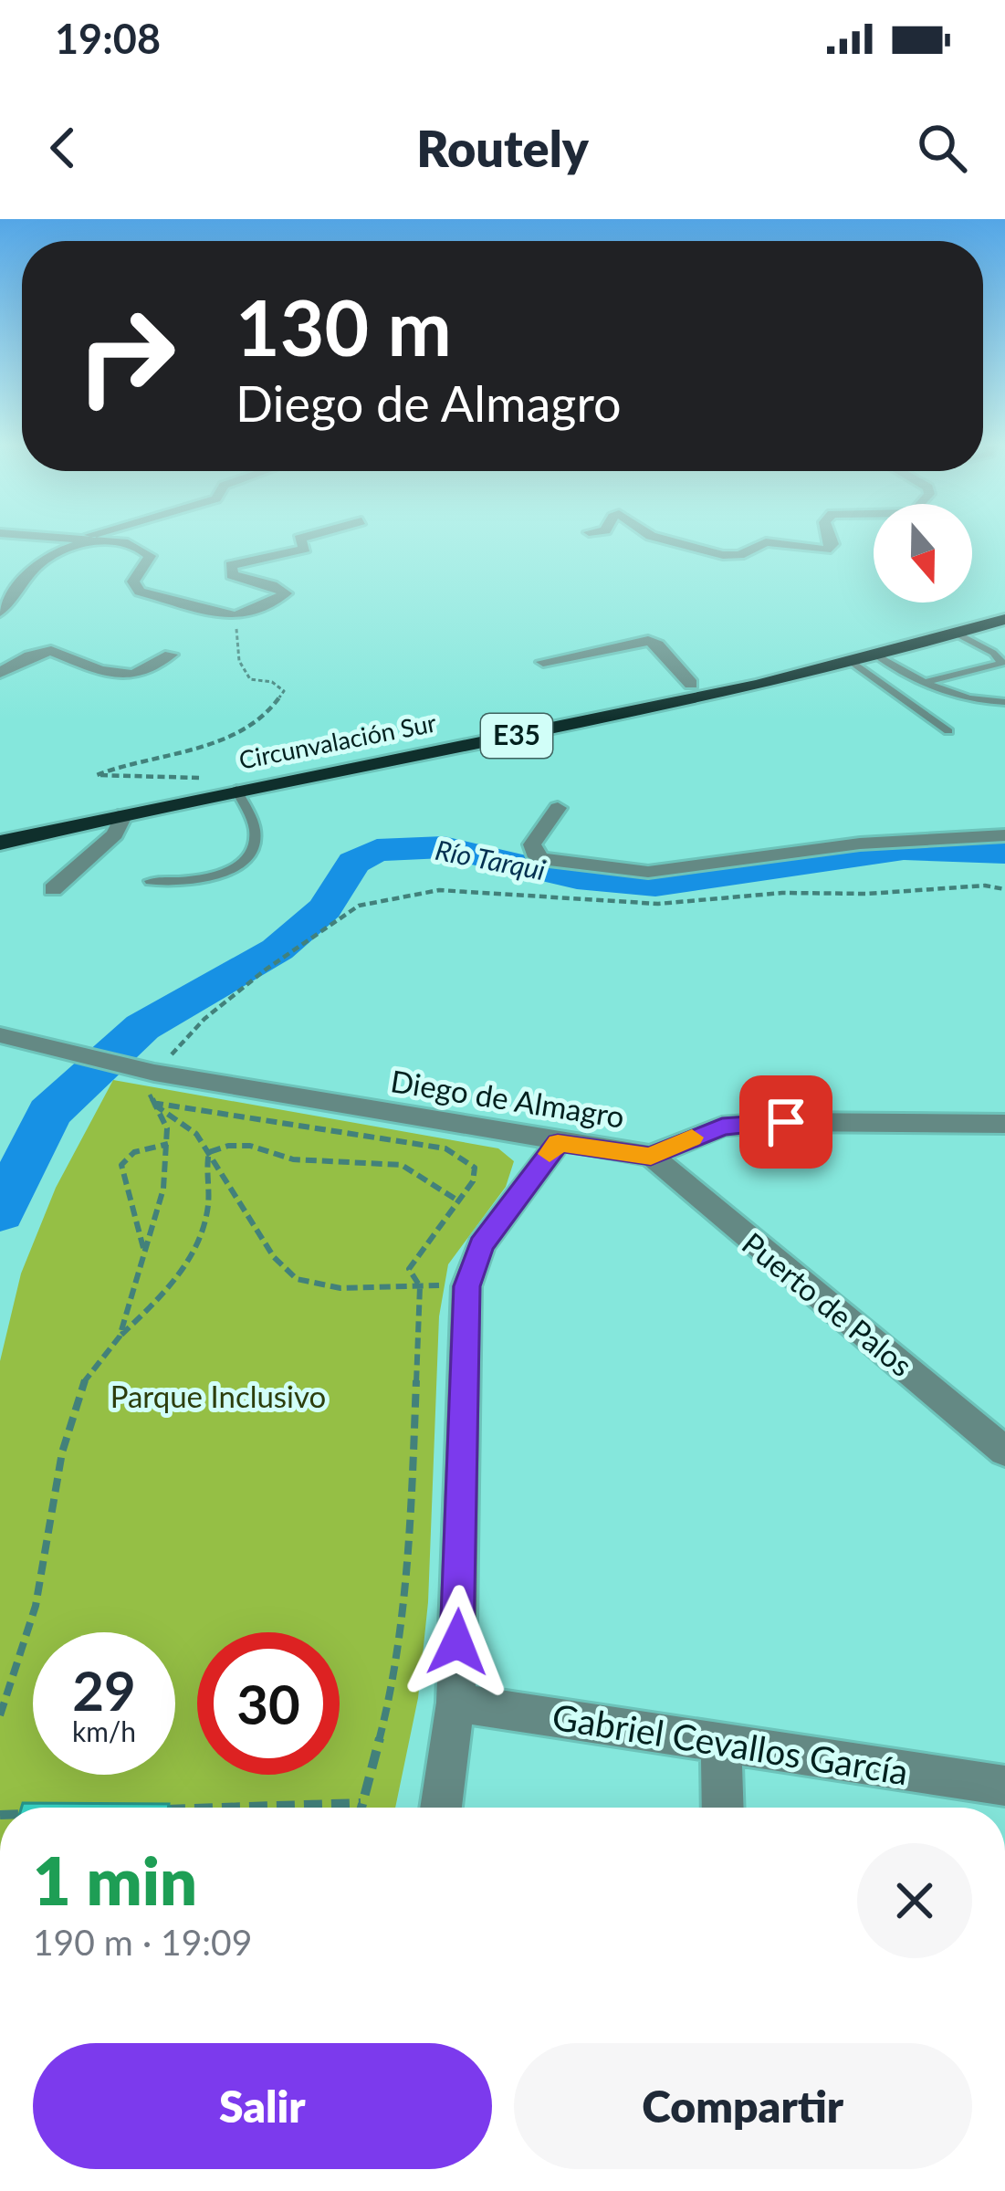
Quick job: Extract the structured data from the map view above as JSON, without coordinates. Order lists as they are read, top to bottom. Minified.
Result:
{"streets":{"highway":["E35","Circunvalación Sur"],"street":["Diego de Almagro","Puerto de Palos","Gabriel Cevallos García"]},"crossings":[["Diego de Almagro","Puerto de Palos"]],"water":["Río Tarqui"],"parks":["Parque Inclusivo"],"north":"bottom","page":{"status":"19:08","header":"Routely","turn":["130 m","Diego de Almagro"],"speed":"29 km/h","limit":"30","heading":["1 min","190 m · 19:09"],"buttons":["Salir","Compartir"]}}
